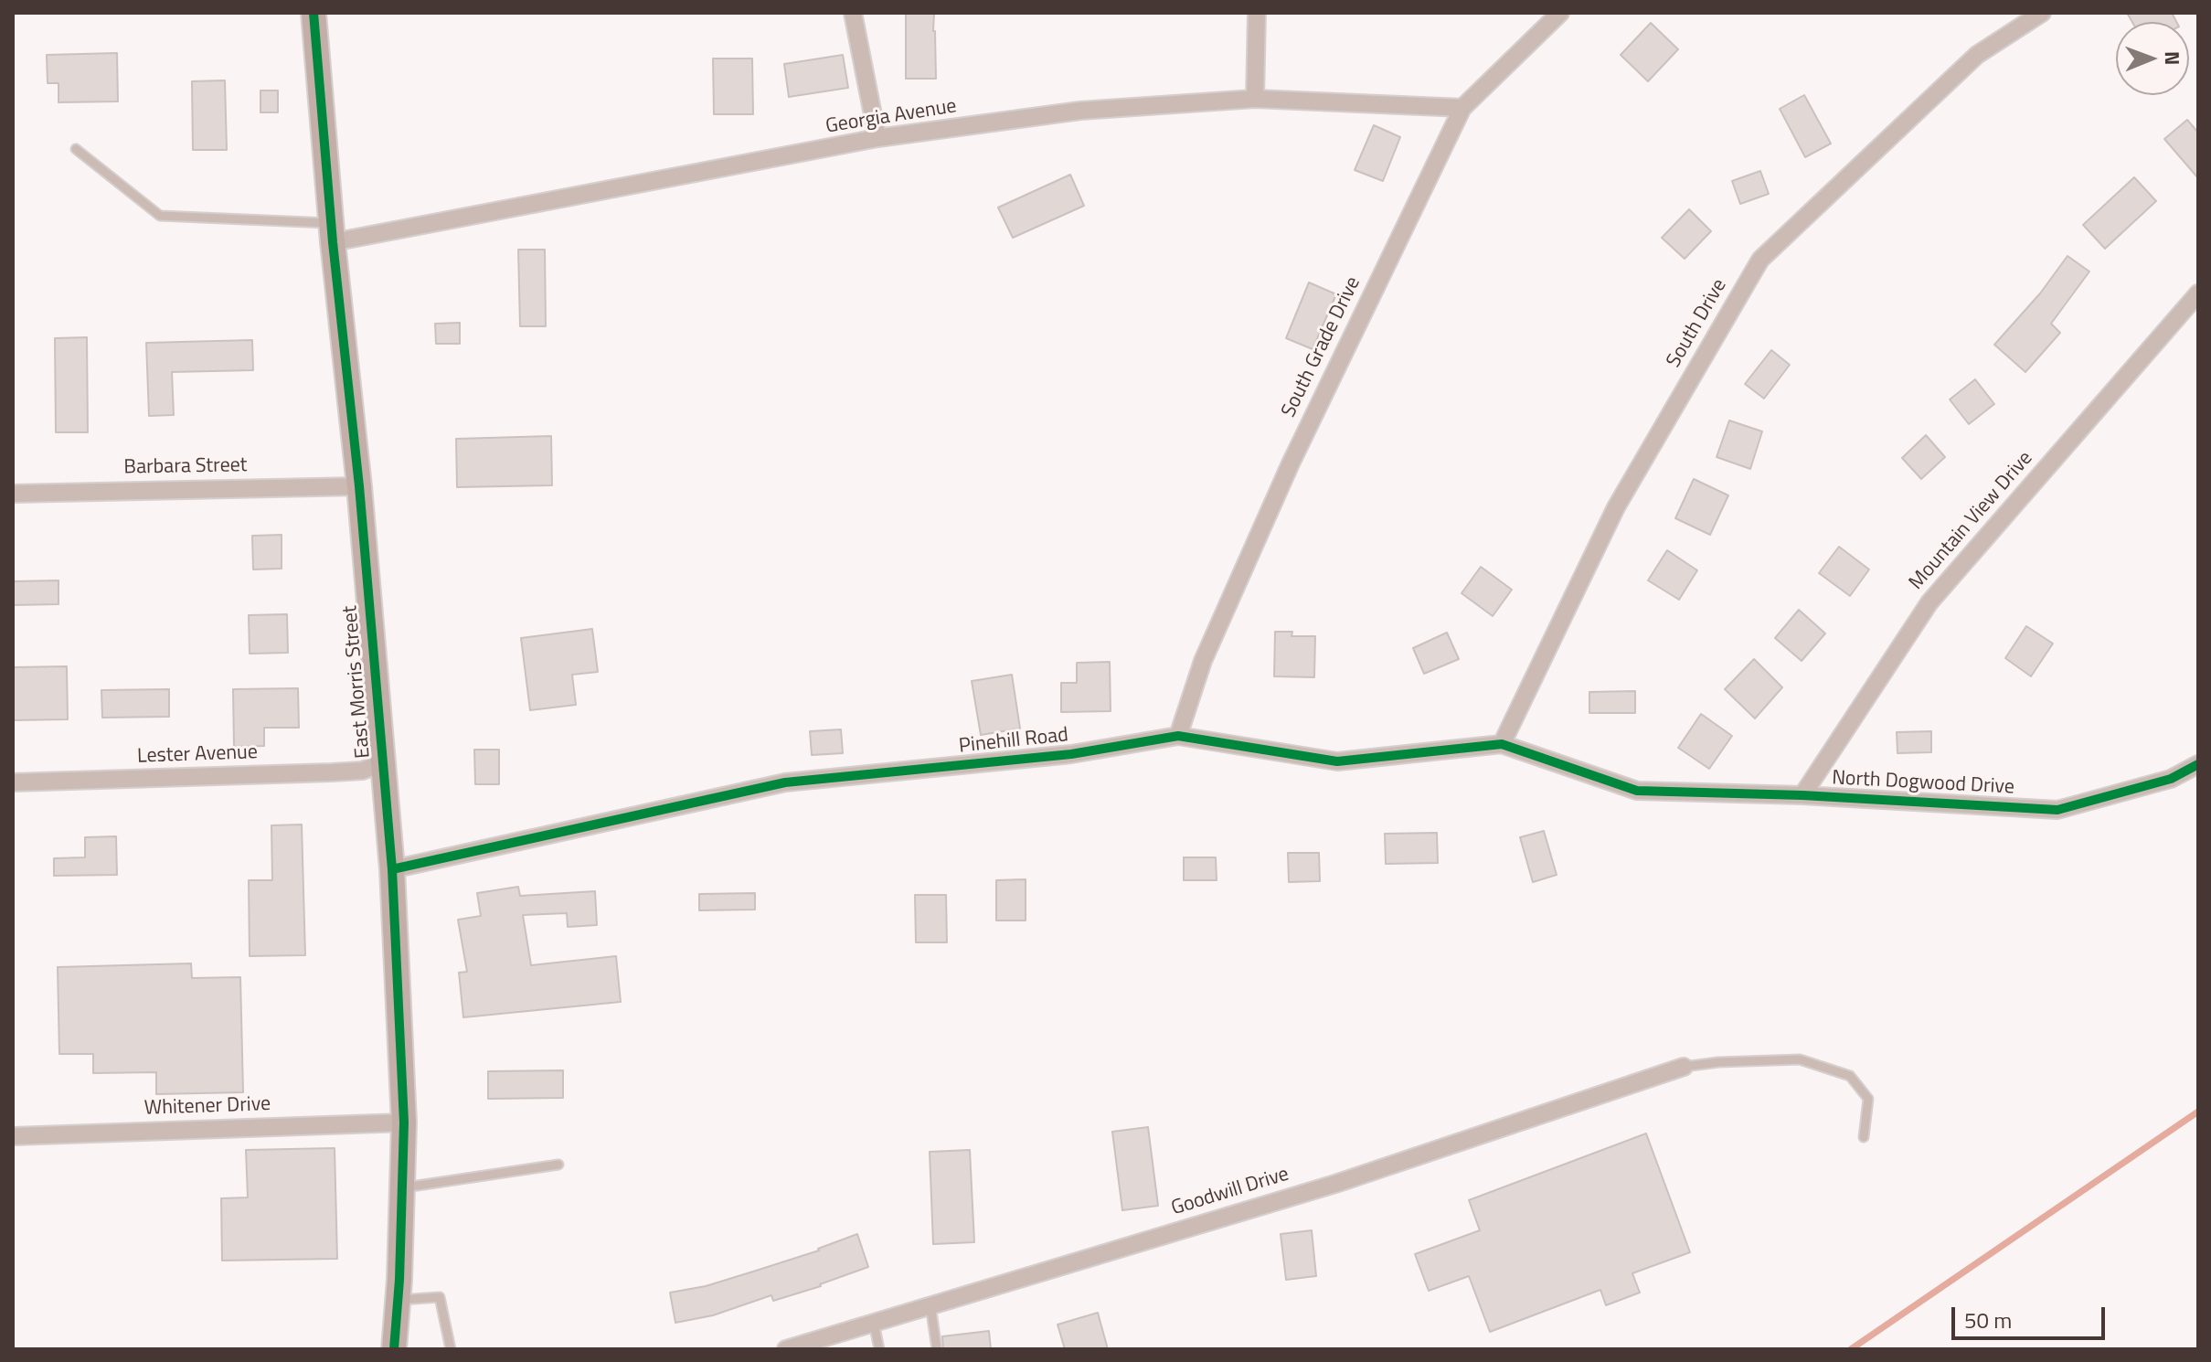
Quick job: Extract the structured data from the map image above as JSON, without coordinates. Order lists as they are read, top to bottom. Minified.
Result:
{"streets":{"main road":["East Morris Street"],"street":["Georgia Avenue","South Drive","South Grade Drive","Barbara Street","Mountain View Drive","Pinehill Road","Lester Avenue","North Dogwood Drive","Whitener Drive","Goodwill Drive"]},"crossings":[["Georgia Avenue","South Grade Drive"],["Georgia Avenue","East Morris Street"],["South Drive","Pinehill Road"],["South Grade Drive","Pinehill Road"],["Barbara Street","East Morris Street"],["Mountain View Drive","North Dogwood Drive"],["East Morris Street","Pinehill Road"],["East Morris Street","Lester Avenue"],["East Morris Street","Whitener Drive"],["Pinehill Road","North Dogwood Drive"]],"scale_bar":"50 m","north":"right"}
